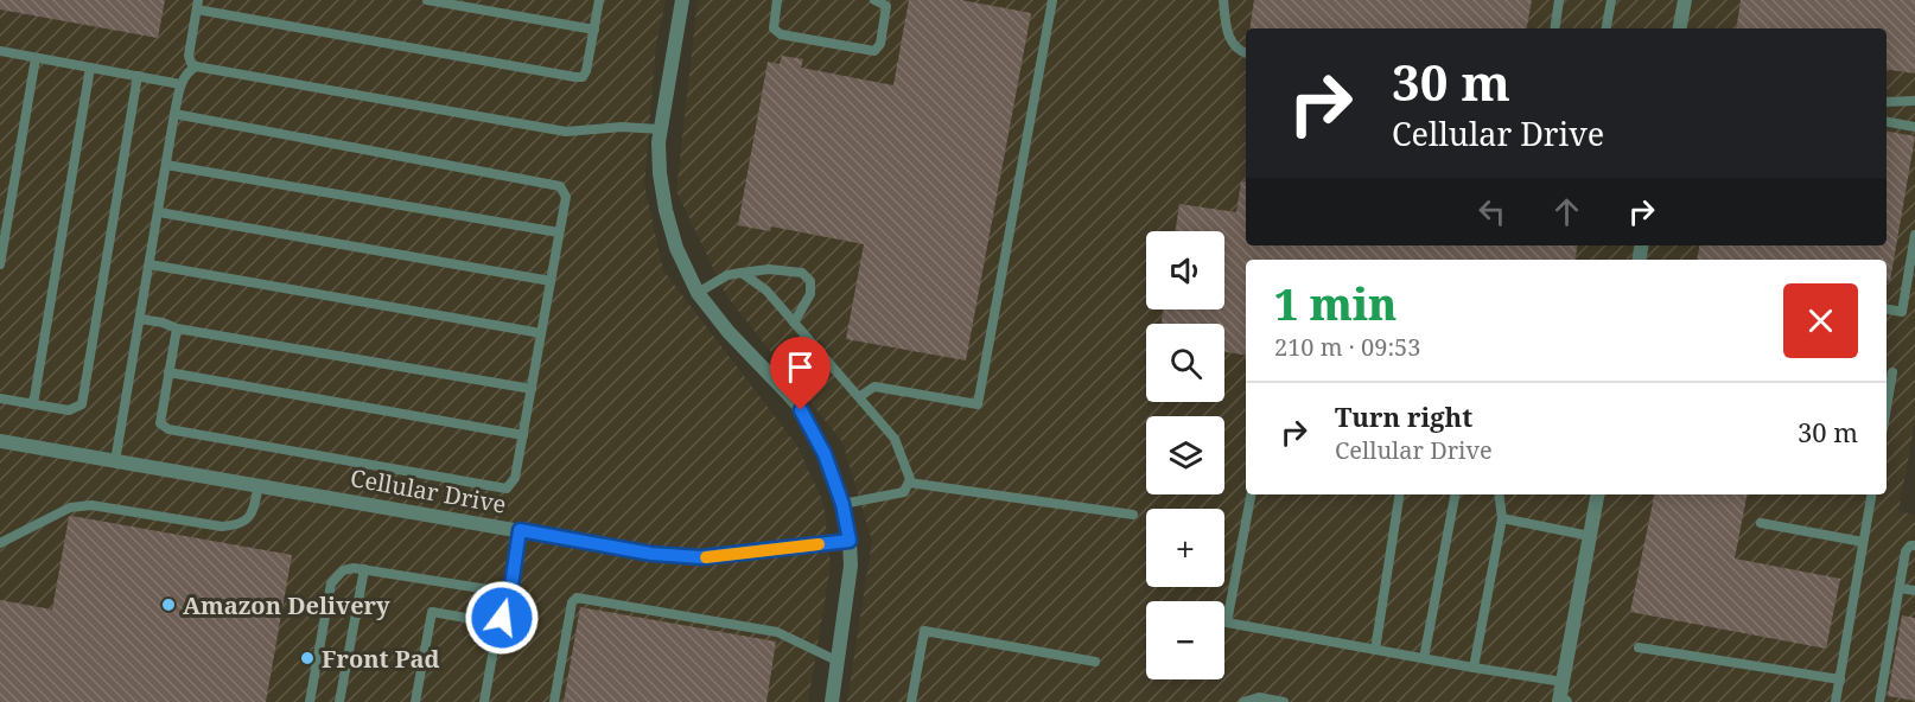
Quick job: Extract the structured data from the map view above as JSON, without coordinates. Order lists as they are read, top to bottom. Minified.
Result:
{"streets":{"street":["Cellular Drive"]},"places":["Amazon Delivery","Front Pad"],"page":{"turn":["30 m","Cellular Drive"],"map_buttons":["+","−"],"heading":["1 min","210 m · 09:53"],"list":[{"name":"Turn right","note":"Cellular Drive","value":"30 m"}]}}
